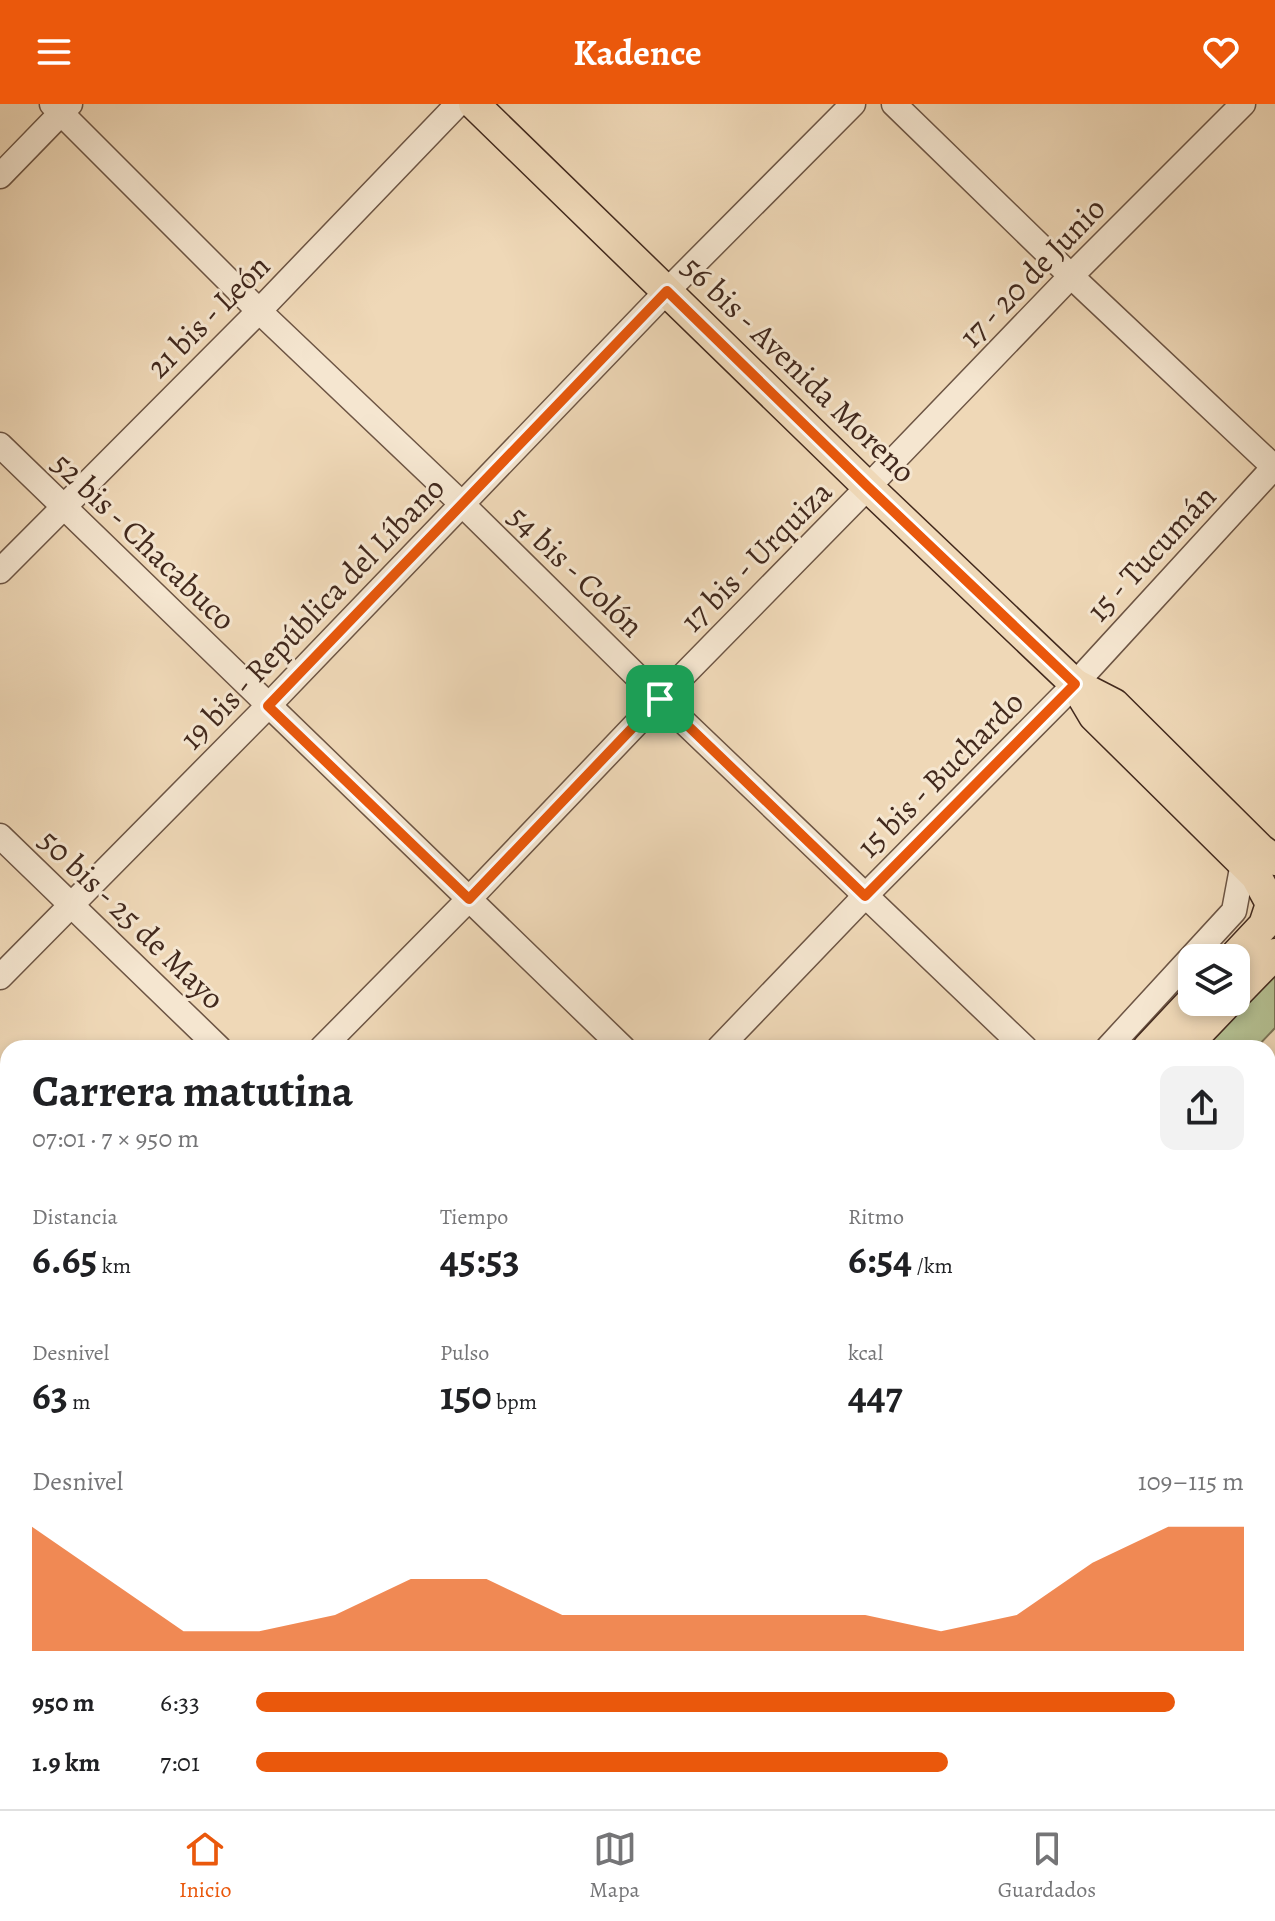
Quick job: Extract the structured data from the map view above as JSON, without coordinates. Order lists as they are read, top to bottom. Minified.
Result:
{"streets":{"main road":["56 bis - Avenida Moreno"],"street":["17 - 20 de Junio","21 bis - León","52 bis - Chacabuco","15 - Tucumán","17 bis - Urquiza","54 bis - Colón","19 bis - República del Líbano","15 bis - Buchardo","50 bis - 25 de Mayo"]},"crossings":[["17 - 20 de Junio","56 bis - Avenida Moreno"],["17 - 20 de Junio","17 bis - Urquiza"],["21 bis - León","52 bis - Chacabuco"],["21 bis - León","54 bis - Colón"],["56 bis - Avenida Moreno","15 - Tucumán"],["56 bis - Avenida Moreno","17 bis - Urquiza"],["56 bis - Avenida Moreno","19 bis - República del Líbano"],["56 bis - Avenida Moreno","15 bis - Buchardo"],["52 bis - Chacabuco","17 bis - Urquiza"],["52 bis - Chacabuco","19 bis - República del Líbano"],["15 - Tucumán","15 bis - Buchardo"],["17 bis - Urquiza","54 bis - Colón"],["54 bis - Colón","19 bis - República del Líbano"],["54 bis - Colón","15 bis - Buchardo"],["19 bis - República del Líbano","50 bis - 25 de Mayo"]],"page":{"header":"Kadence","heading":["Carrera matutina","07:01 · 7 × 950 m"],"stats":[["Distancia","6.65 km"],["Tiempo","45:53"],["Ritmo","6:54 /km"],["Desnivel","63 m"],["Pulso","150 bpm"],["kcal","447"]],"chart":["Desnivel","109–115 m"],"list":[{"name":"950 m","note":"6:33"},{"name":"1.9 km","note":"7:01"}],"tabs":["Inicio","Mapa","Guardados"]}}
